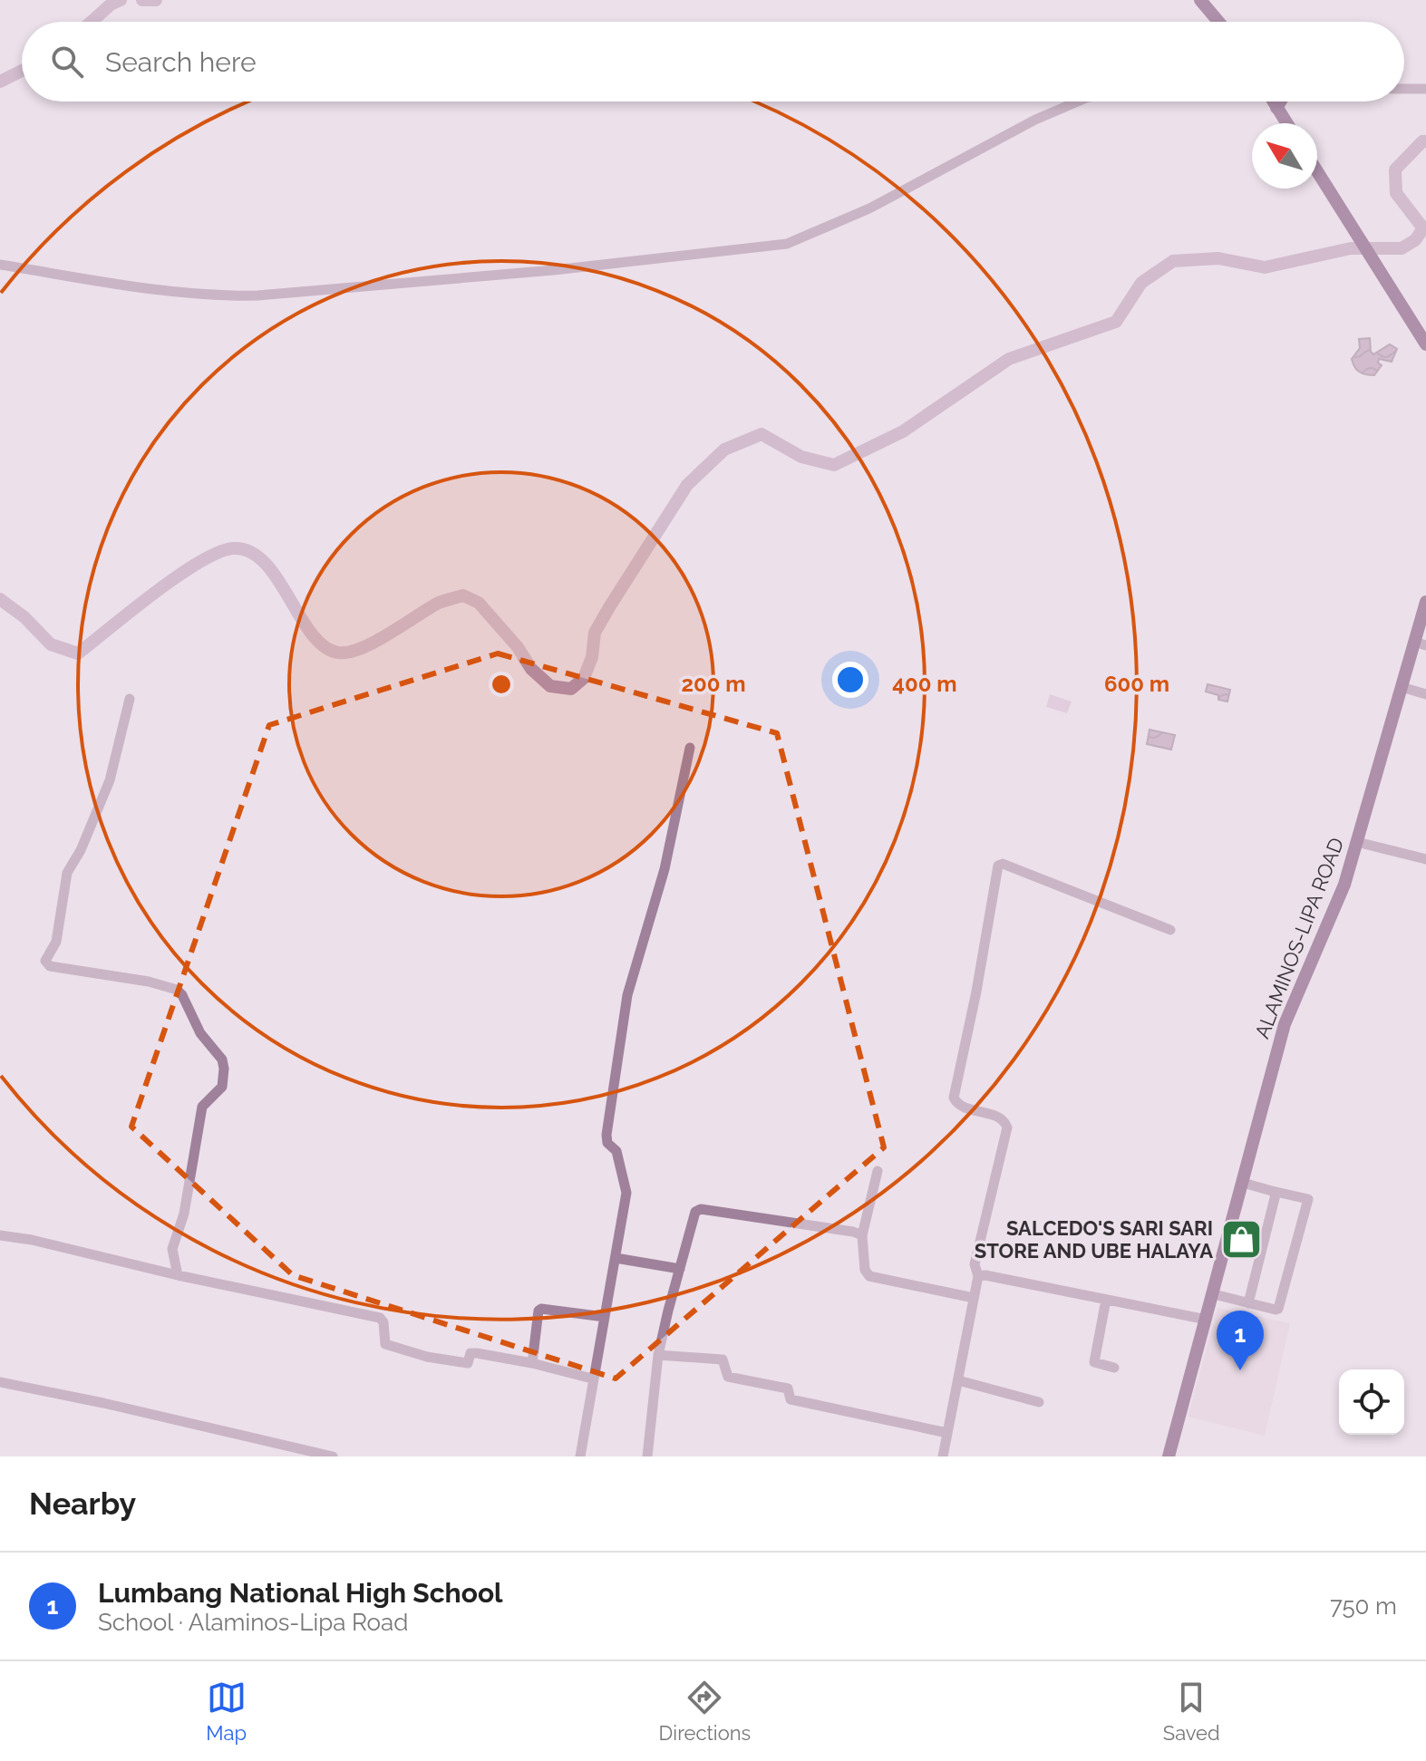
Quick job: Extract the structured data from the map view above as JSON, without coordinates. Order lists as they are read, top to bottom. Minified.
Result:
{"streets":{"main road":["ALAMINOS-LIPA ROAD"]},"places":{"shop":["SALCEDO'S SARI SARI STORE AND UBE HALAYA"]},"north":"top left","page":{"search":"Search here","pins":"1","heading":"Nearby","list":[{"mark":"1","name":"Lumbang National High School","note":"School · Alaminos-Lipa Road","value":"750 m"}],"nav":["Map","Directions","Saved"]},"rings":["200 m","400 m","600 m"]}
